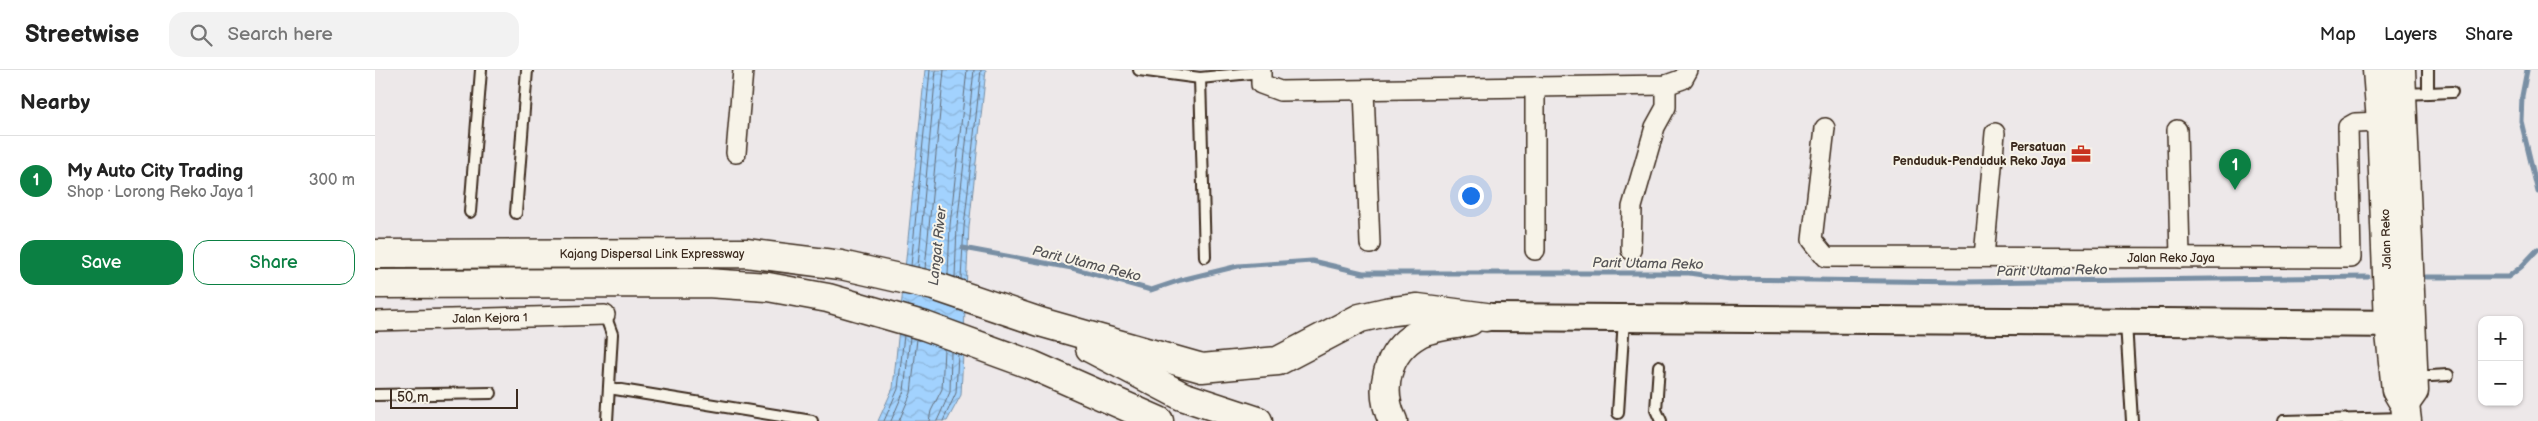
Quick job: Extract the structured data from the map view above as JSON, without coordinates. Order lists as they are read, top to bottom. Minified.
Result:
{"streets":{"main road":["Jalan Reko","Kajang Dispersal Link Expressway"],"street":["Jalan Reko Jaya","Jalan Kejora 1"]},"crossings":[["Jalan Reko","Jalan Reko Jaya"]],"water":["Langat River","Parit Utama Reko"],"places":{"office":["Persatuan Penduduk-Penduduk Reko Jaya"]},"scale_bar":"50 m","page":{"header":"Streetwise","search":"Search here","nav":["Map","Layers","Share"],"heading":"Nearby","list":[{"mark":"1","name":"My Auto City Trading","note":"Shop · Lorong Reko Jaya 1","value":"300 m"}],"pins":"1","buttons":["Save","Share"],"map_buttons":["+","−"],"scale":"50 m"}}
